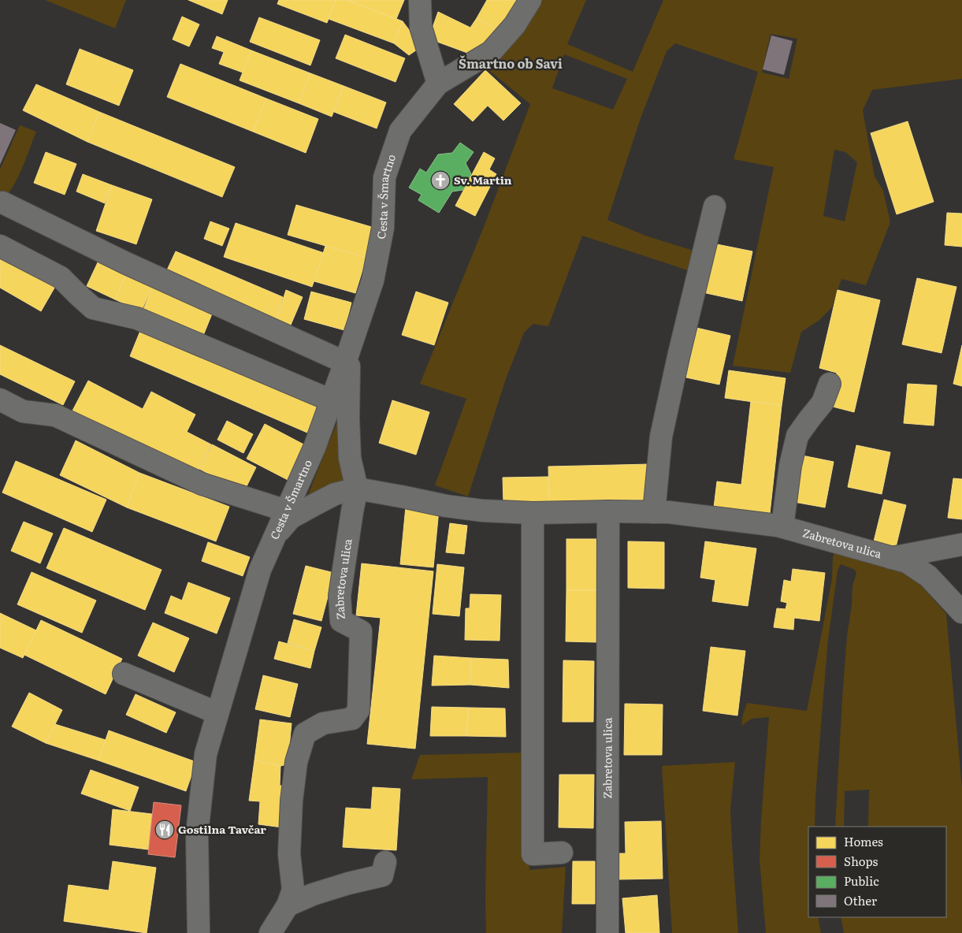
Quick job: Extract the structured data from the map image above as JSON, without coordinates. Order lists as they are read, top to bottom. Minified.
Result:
{"streets":{"street":["Cesta v Šmartno","Zabretova ulica"]},"districts":["Šmartno ob Savi"],"places":{"church":["Sv. Martin"],"restaurant":["Gostilna Tavčar"]},"legend":["Homes","Shops","Public","Other"]}
